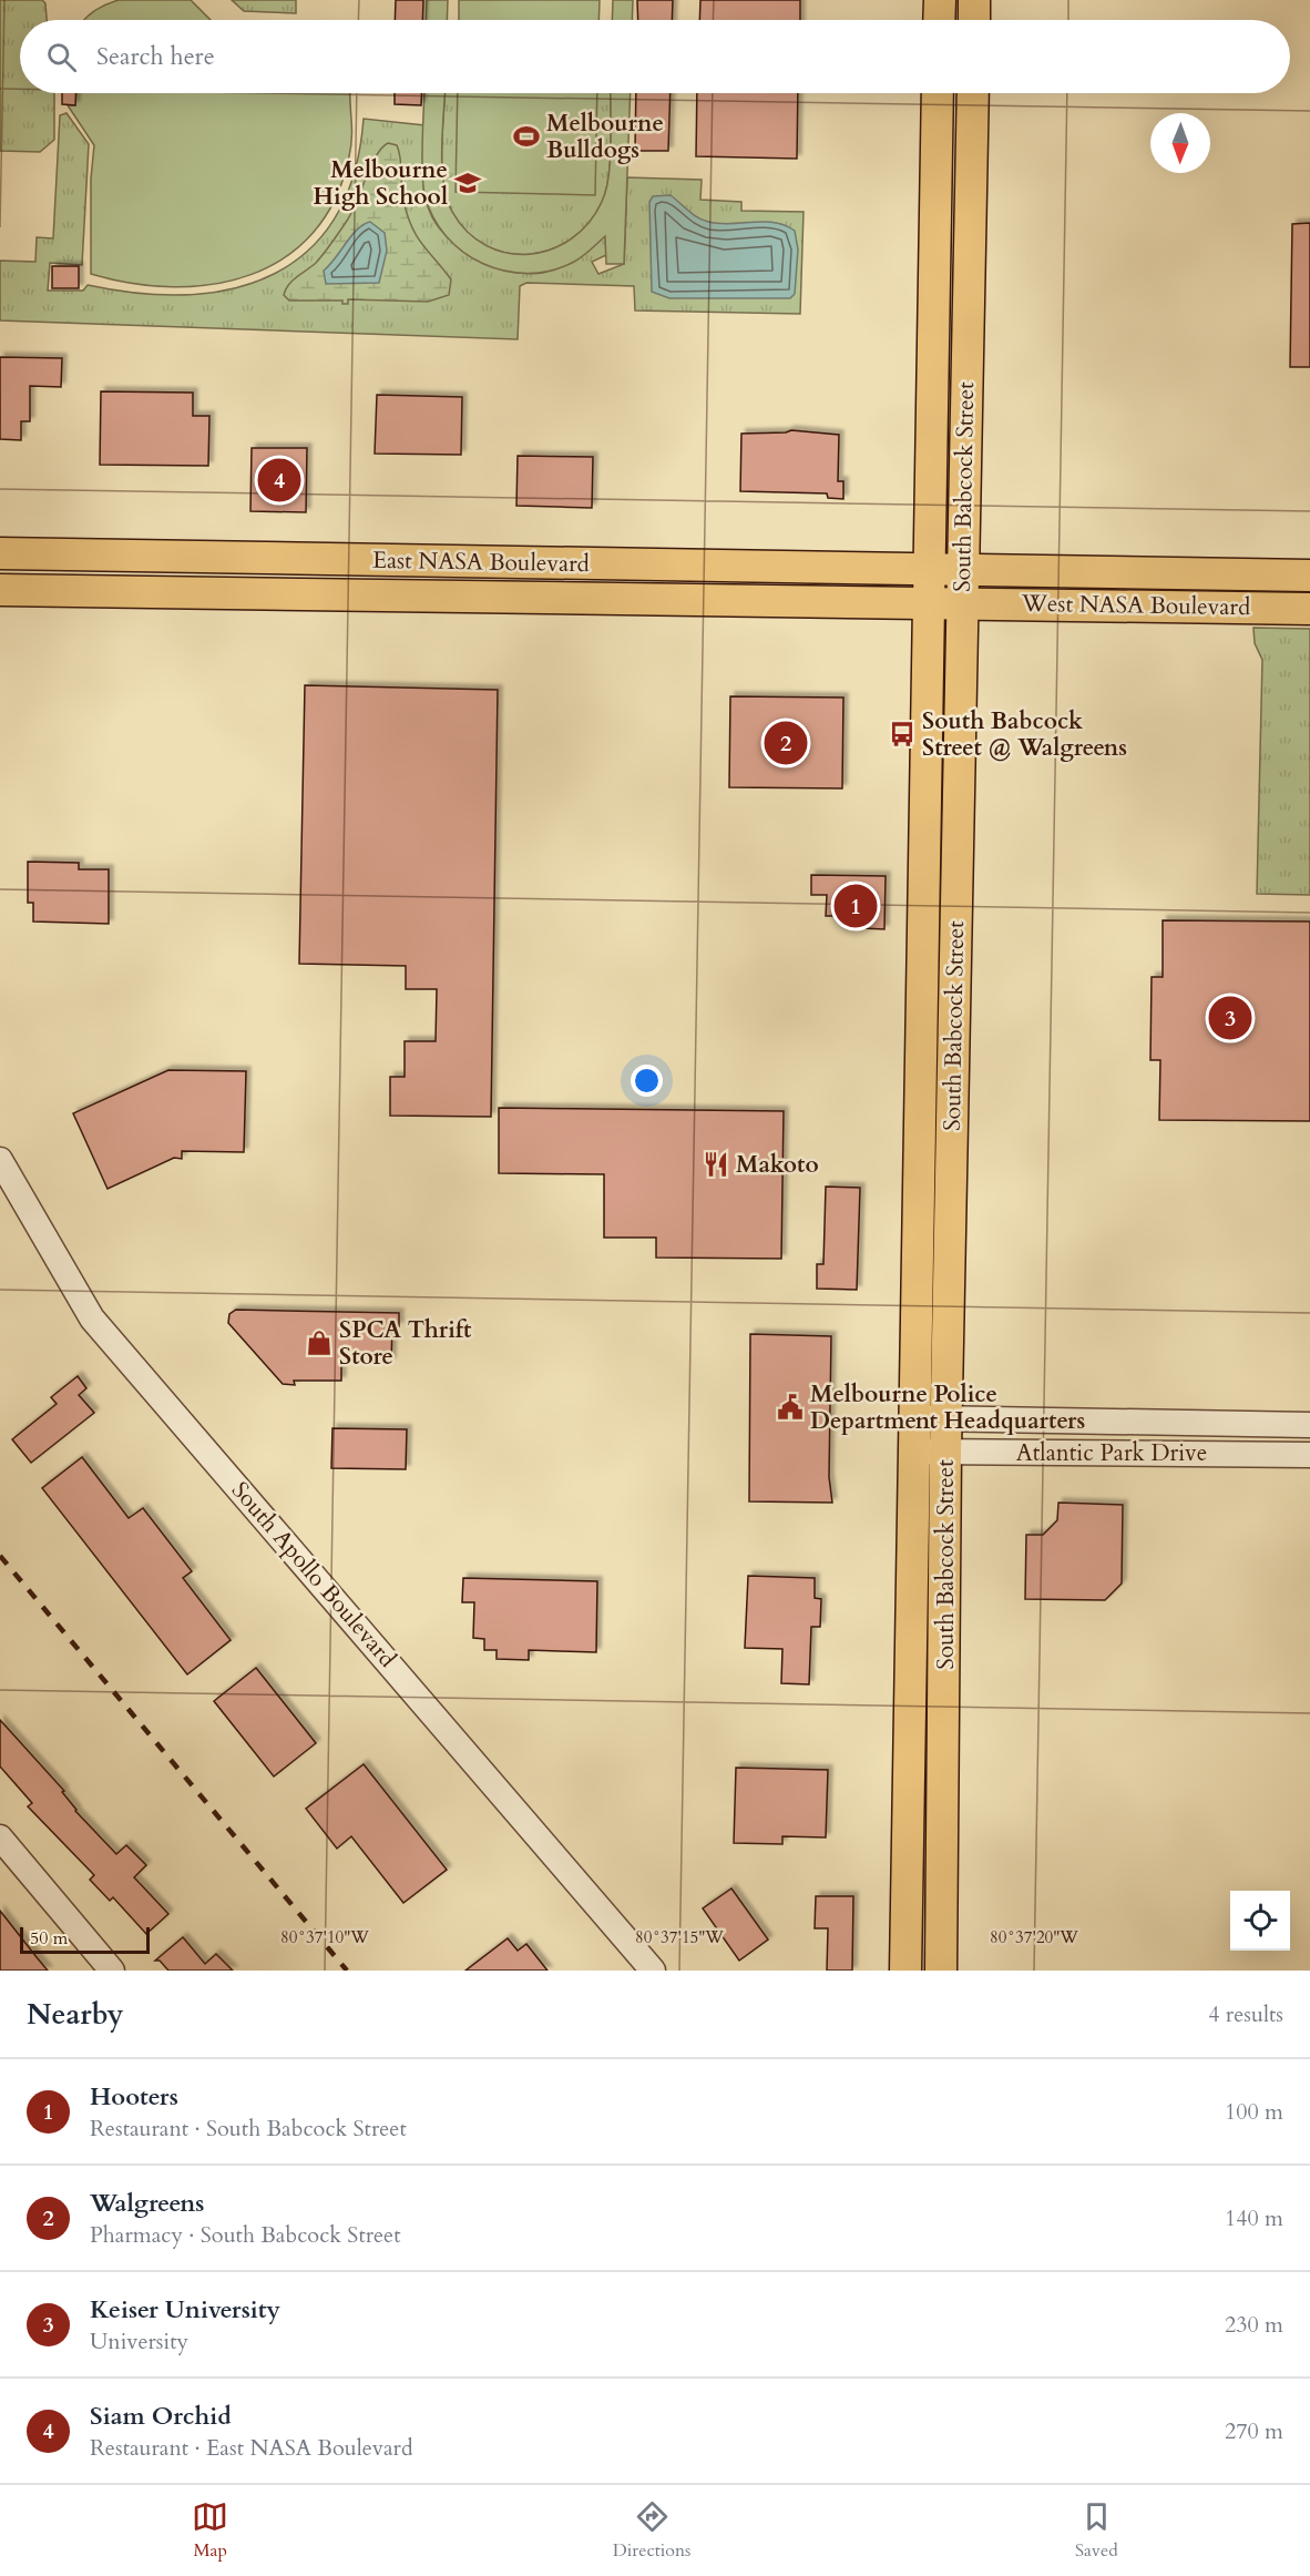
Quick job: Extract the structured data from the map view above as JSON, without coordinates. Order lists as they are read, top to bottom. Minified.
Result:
{"streets":{"main road":["South Babcock Street","East NASA Boulevard","West NASA Boulevard"],"street":["Atlantic Park Drive","South Apollo Boulevard"]},"crossings":[["South Babcock Street","East NASA Boulevard"],["South Babcock Street","West NASA Boulevard"],["South Babcock Street","Atlantic Park Drive"],["East NASA Boulevard","West NASA Boulevard"]],"places":{"sports":["Melbourne Bulldogs"],"school or university":["Melbourne High School"],"bus stop":["South Babcock Street @ Walgreens"],"restaurant":["Makoto"],"shop":["SPCA Thrift Store"],"public building":["Melbourne Police Department Headquarters"]},"scale_bar":"50 m","north":"bottom","page":{"search":"Search here","pins":["4","2","1","3"],"scale":"50 m","heading":["Nearby","4 results"],"list":[{"mark":"1","name":"Hooters","note":"Restaurant · South Babcock Street","value":"100 m"},{"mark":"2","name":"Walgreens","note":"Pharmacy · South Babcock Street","value":"140 m"},{"mark":"3","name":"Keiser University","note":"University","value":"230 m"},{"mark":"4","name":"Siam Orchid","note":"Restaurant · East NASA Boulevard","value":"270 m"}],"nav":["Map","Directions","Saved"]},"coordinates":["80°37'10\"W","80°37'15\"W","80°37'20\"W"]}
